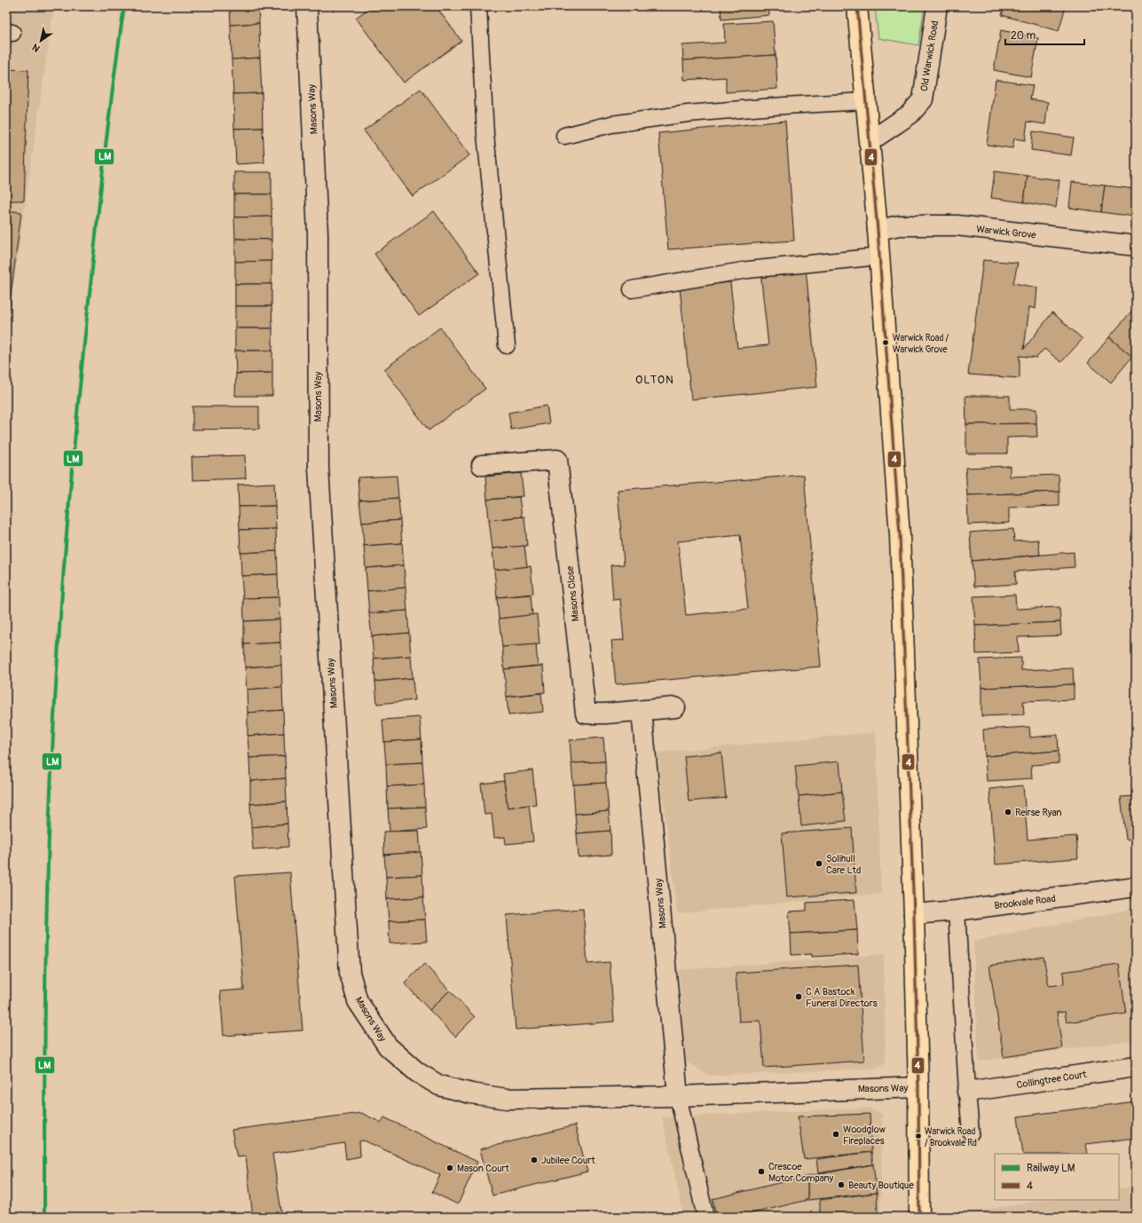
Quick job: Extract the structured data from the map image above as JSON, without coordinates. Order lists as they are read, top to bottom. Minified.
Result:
{"streets":{"street":["Old Warwick Road","Masons Way","Warwick Grove","Masons Close","Brookvale Road","Collingtree Court"]},"crossings":[["Masons Way","Masons Close"]],"districts":["OLTON"],"places":["Warwick Road / Warwick Grove","Reirse Ryan","Solihull Care Ltd","C A Bastock Funeral Directors","Woodglow Fireplaces","Warwick Road / Brookvale Rd","Jubilee Court","Mason Court","Crescoe Motor Company","Beauty Boutique"],"lines":["rail line LM","transit line 4"],"legend":["Railway LM","4"],"scale_bar":"20 m","north":"bottom left"}
